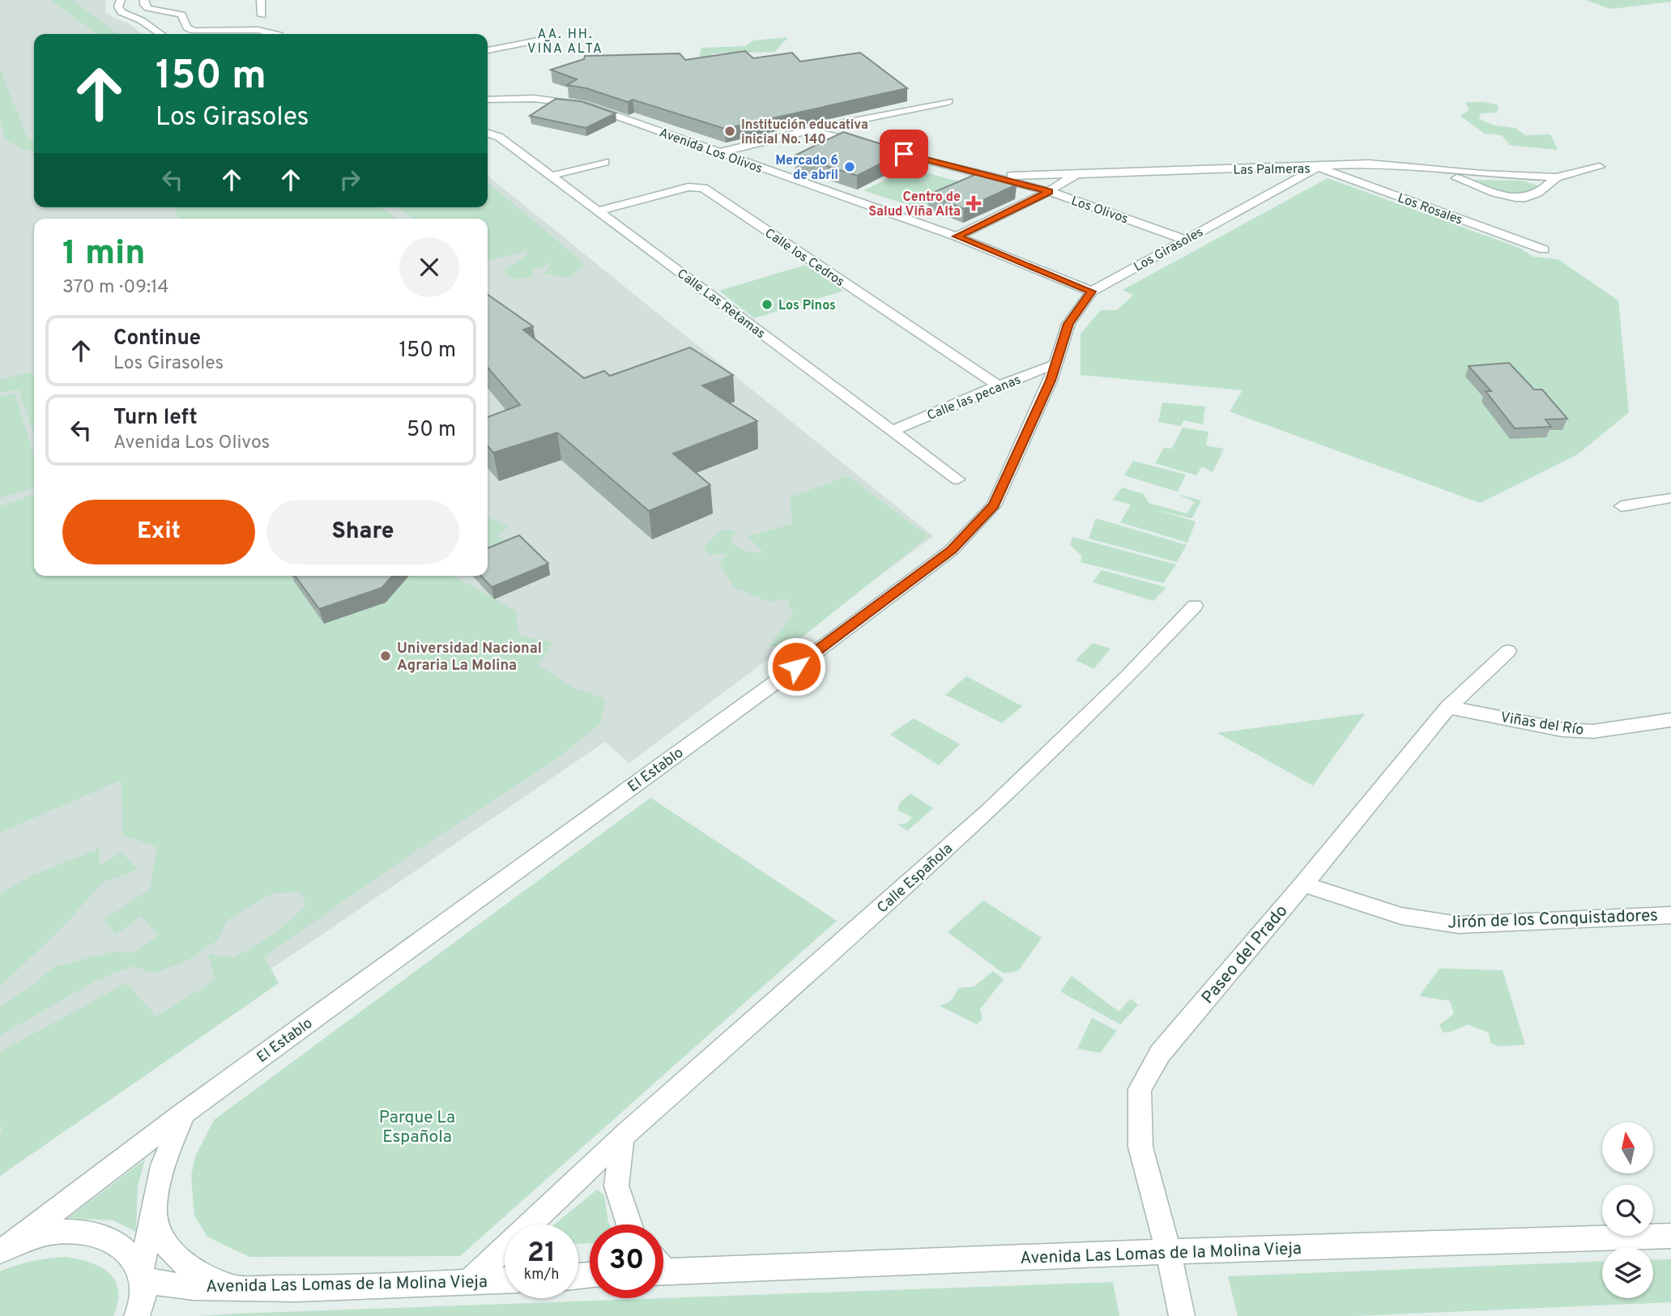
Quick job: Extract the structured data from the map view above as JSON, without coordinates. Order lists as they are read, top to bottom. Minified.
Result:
{"streets":{"street":["Avenida Los Olivos","Las Palmeras","Los Rosales","Los Olivos","Los Girasoles","Calle los Cedros","Calle Las Retamas","Calle las pecanas","Viñas del Río","El Establo","Calle Española","Jirón de los Conquistadores","Paseo del Prado","Avenida Las Lomas de la Molina Vieja"]},"crossings":[["Avenida Los Olivos","Las Palmeras"],["Avenida Los Olivos","Los Olivos"],["Avenida Los Olivos","Los Girasoles"],["Las Palmeras","Los Rosales"],["Las Palmeras","Los Olivos"],["Las Palmeras","Los Girasoles"],["Los Rosales","Los Girasoles"],["Los Olivos","Los Girasoles"],["Los Girasoles","Calle las pecanas"],["Los Girasoles","El Establo"],["Calle los Cedros","Calle Las Retamas"],["Calle los Cedros","Calle las pecanas"],["Calle Las Retamas","Calle las pecanas"],["Calle las pecanas","El Establo"],["Viñas del Río","Paseo del Prado"],["Calle Española","Avenida Las Lomas de la Molina Vieja"],["Jirón de los Conquistadores","Paseo del Prado"],["Paseo del Prado","Avenida Las Lomas de la Molina Vieja"]],"districts":["AA. HH. VIÑA ALTA"],"parks":["Parque La Española"],"places":{"other":["Institución educativa inicial No. 140","Mercado 6 de abril","Los Pinos","Universidad Nacional Agraria La Molina"],"health":["Centro de Salud Viña Alta"]},"north":"top","page":{"turn":["150 m","Los Girasoles"],"heading":["1 min","370 m · 09:14"],"list":[{"name":"Continue","note":"Los Girasoles","value":"150 m"},{"name":"Turn left","note":"Avenida Los Olivos","value":"50 m"}],"buttons":["Exit","Share"],"speed":"21 km/h","limit":"30"}}
